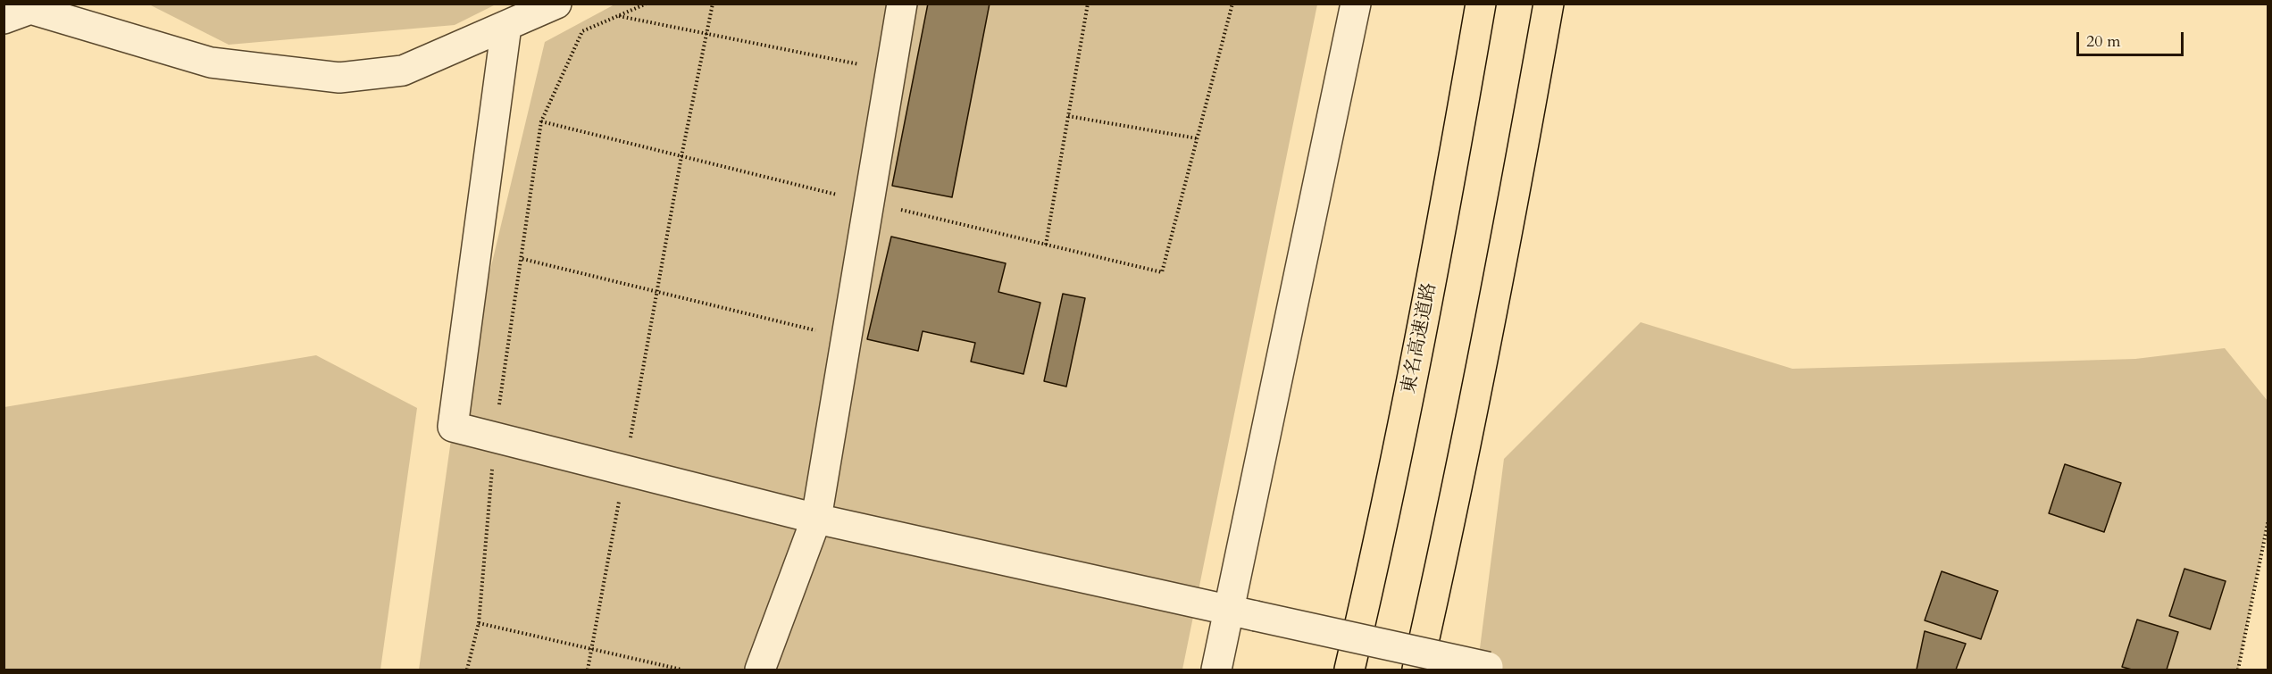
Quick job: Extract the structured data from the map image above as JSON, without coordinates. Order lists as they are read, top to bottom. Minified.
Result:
{"streets":{"highway":["東名高速道路"]},"scale_bar":"20 m"}
